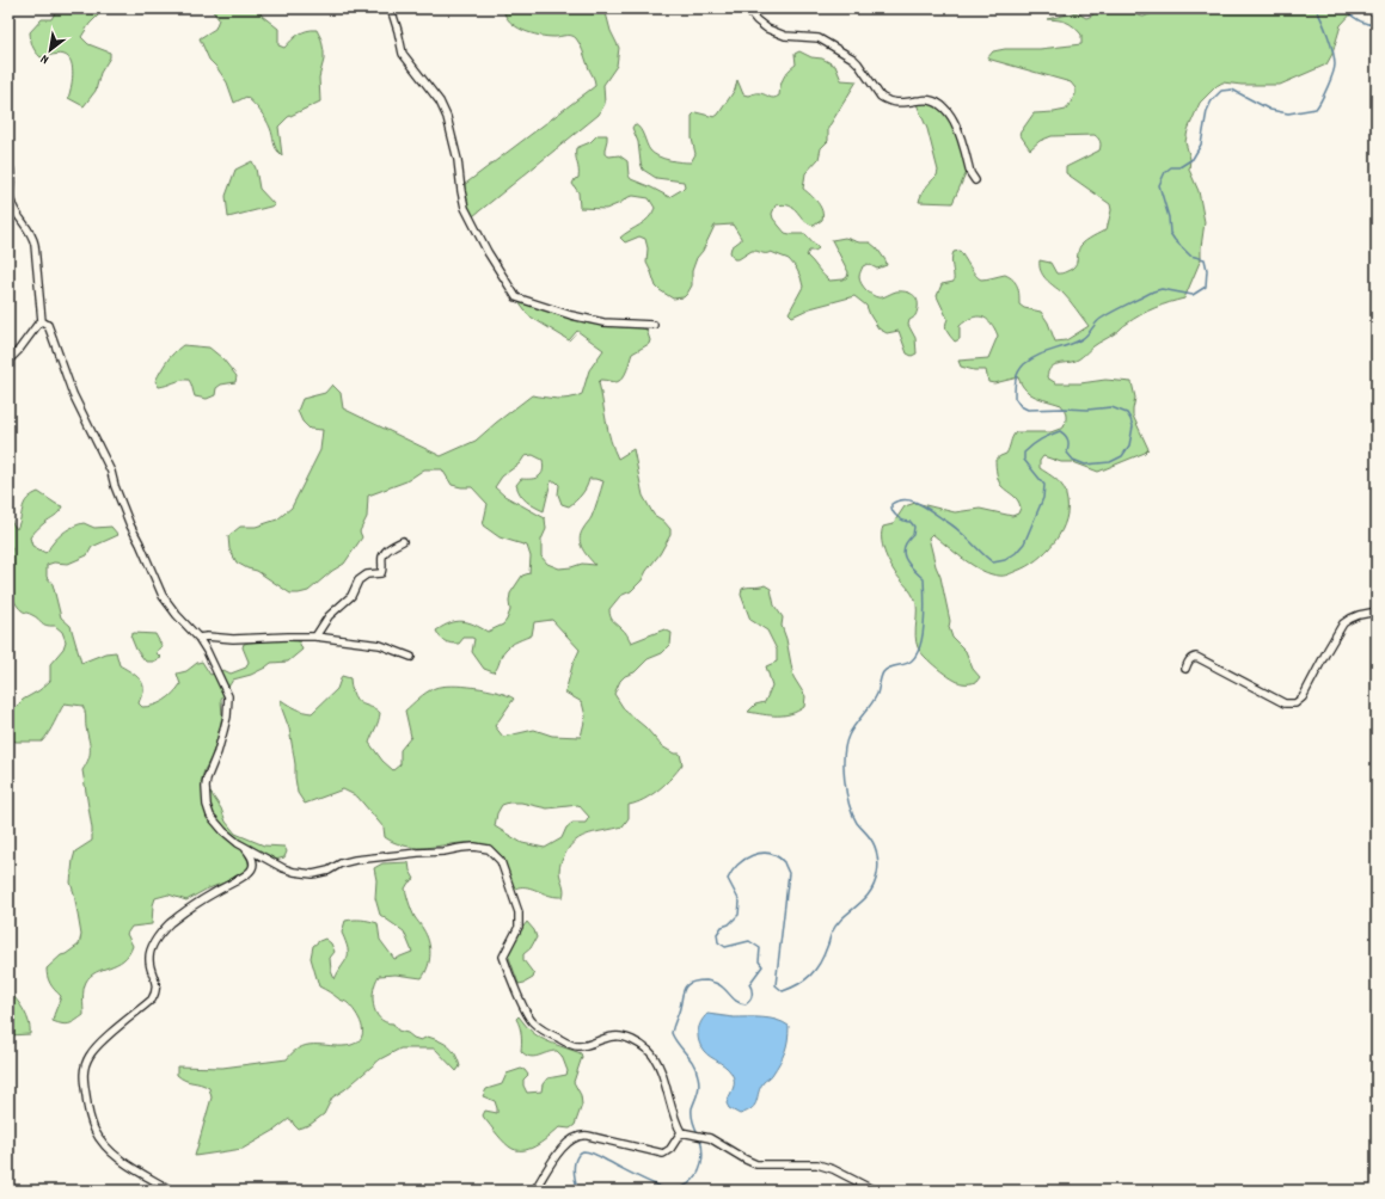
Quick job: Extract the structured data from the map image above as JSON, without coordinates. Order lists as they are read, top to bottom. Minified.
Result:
{"north":"bottom left"}
